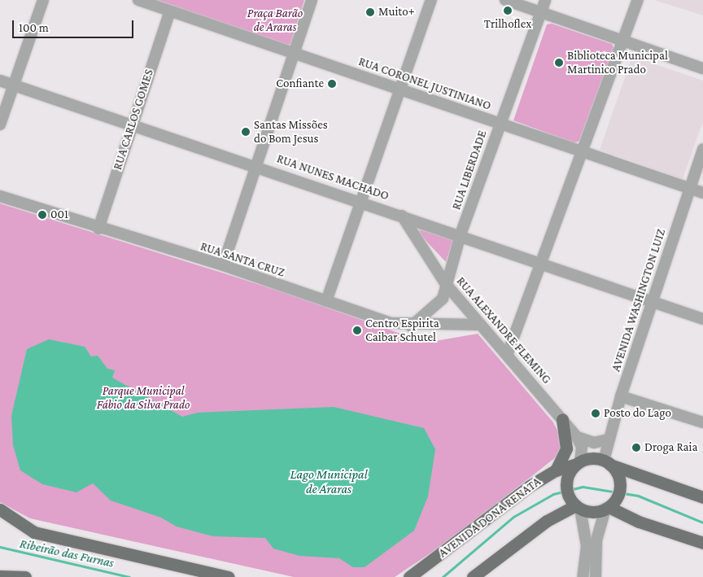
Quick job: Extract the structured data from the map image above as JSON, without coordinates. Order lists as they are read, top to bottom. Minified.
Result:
{"streets":{"main road":["AVENIDA DONA RENATA"],"street":["RUA CORONEL JUSTINIANO","RUA CARLOS GOMES","RUA LIBERDADE","RUA NUNES MACHADO","RUA SANTA CRUZ","AVENIDA WASHINGTON LUIZ","RUA ALEXANDRE FLEMING"]},"crossings":[["RUA CORONEL JUSTINIANO","RUA CARLOS GOMES"],["RUA CORONEL JUSTINIANO","RUA LIBERDADE"],["RUA CORONEL JUSTINIANO","AVENIDA WASHINGTON LUIZ"],["RUA CARLOS GOMES","RUA NUNES MACHADO"],["RUA CARLOS GOMES","RUA SANTA CRUZ"],["RUA LIBERDADE","RUA NUNES MACHADO"],["RUA LIBERDADE","RUA SANTA CRUZ"],["RUA LIBERDADE","RUA ALEXANDRE FLEMING"],["RUA NUNES MACHADO","AVENIDA WASHINGTON LUIZ"],["RUA NUNES MACHADO","RUA ALEXANDRE FLEMING"],["RUA SANTA CRUZ","RUA ALEXANDRE FLEMING"],["AVENIDA WASHINGTON LUIZ","RUA ALEXANDRE FLEMING"],["AVENIDA WASHINGTON LUIZ","AVENIDA DONA RENATA"],["RUA ALEXANDRE FLEMING","AVENIDA DONA RENATA"]],"water":["Lago Municipal de Araras","Ribeirão das Furnas"],"parks":["Praça Barão de Araras","Parque Municipal Fábio da Silva Prado"],"places":["Trilhoflex","Muito+","Biblioteca Municipal Martinico Prado","Confiante","Santas Missões do Bom Jesus","001","Centro Espirita Caibar Schutel","Posto do Lago","Droga Raia"],"scale_bar":"100 m"}
